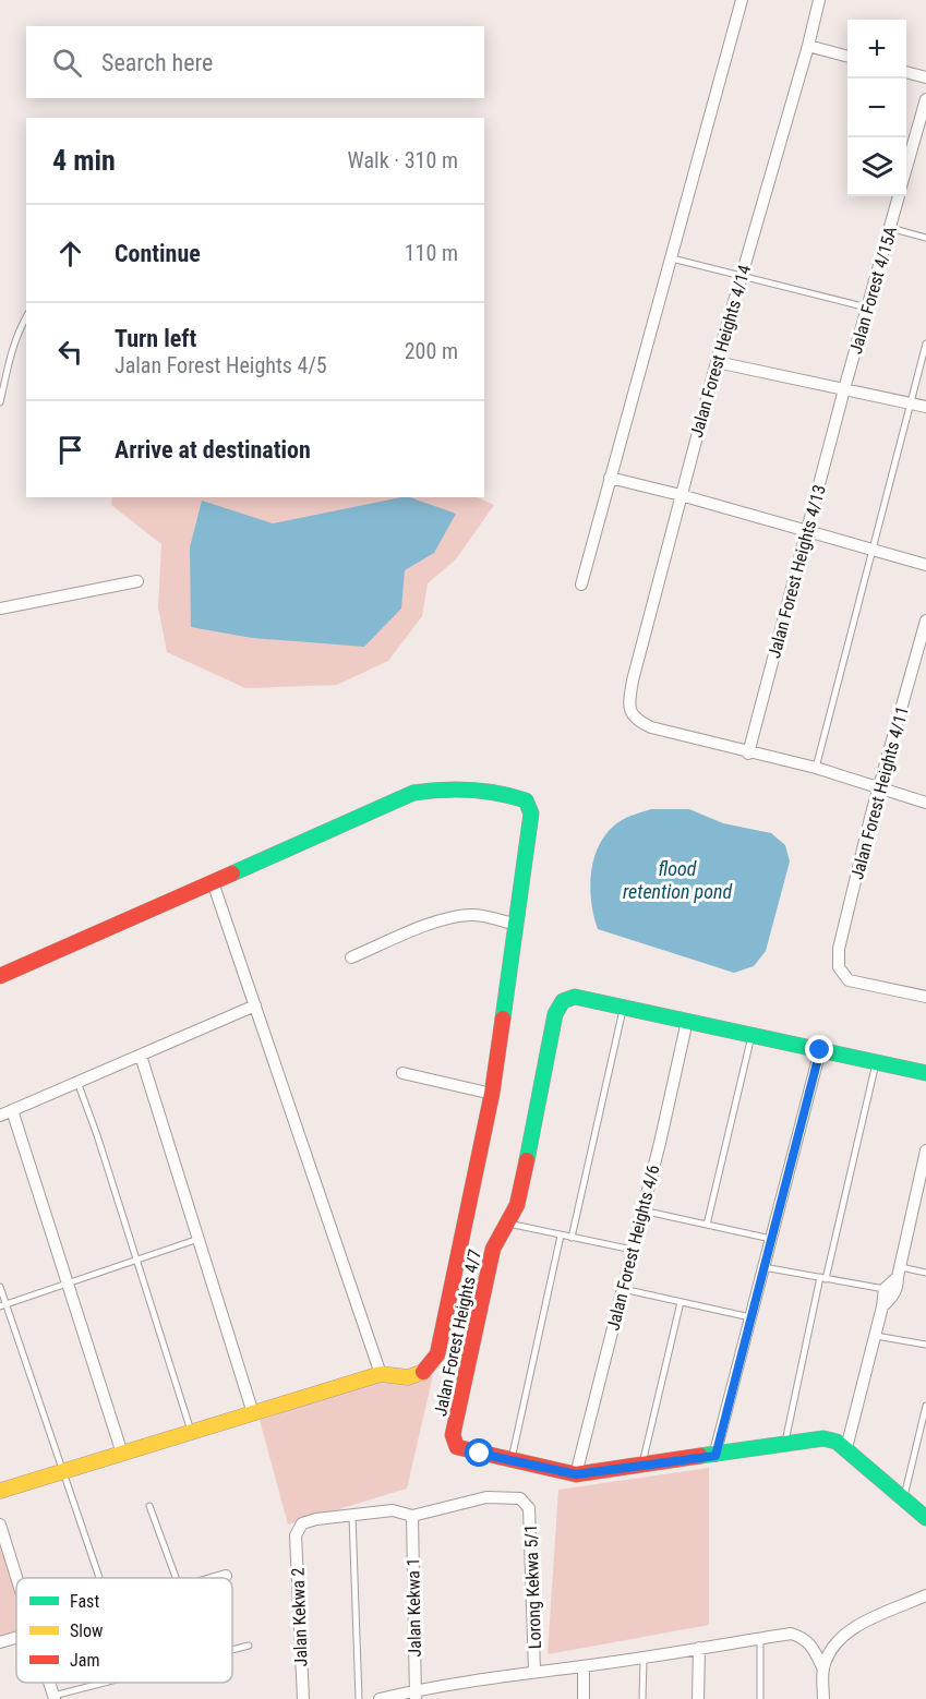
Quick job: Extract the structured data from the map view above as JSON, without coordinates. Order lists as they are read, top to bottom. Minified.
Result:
{"streets":{"street":["Jalan Forest 4/15A","Jalan Forest Heights 4/14","Jalan Forest Heights 4/13","Jalan Forest Heights 4/11","Jalan Forest Heights 4/6","Jalan Forest Heights 4/7","Lorong Kekwa 5/1","Jalan Kekwa 1","Jalan Kekwa 2"]},"crossings":[["Jalan Forest 4/15A","Jalan Forest Heights 4/13"],["Jalan Forest Heights 4/14","Jalan Forest Heights 4/13"],["Lorong Kekwa 5/1","Jalan Kekwa 1"]],"water":["flood retention pond"],"legend":["Fast","Slow","Jam"],"page":{"map_buttons":["+","−"],"search":"Search here","heading":["4 min","Walk · 310 m"],"list":[["Continue","110 m"],["Turn left","Jalan Forest Heights 4/5","200 m"],"Arrive at destination"]}}
